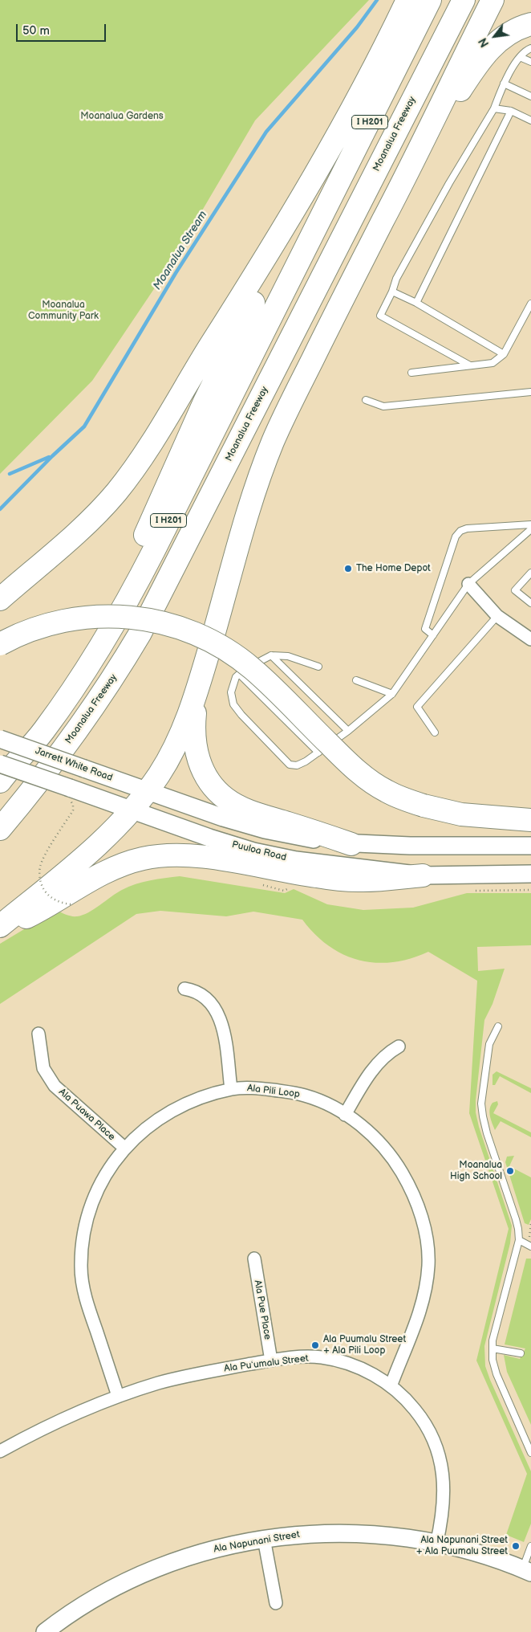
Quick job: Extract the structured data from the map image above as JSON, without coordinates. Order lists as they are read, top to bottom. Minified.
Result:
{"streets":{"highway":["I H201","Moanalua Freeway"],"main road":["Jarrett White Road","Puuloa Road","Ala Napunani Street"],"street":["Ala Pili Loop","Ala Puawa Place","Ala Pue Place","Ala Puʻumalu Street"]},"crossings":[["I H201","Puuloa Road"],["Ala Pili Loop","Ala Puawa Place"],["Ala Pili Loop","Ala Puʻumalu Street"],["Ala Pue Place","Ala Puʻumalu Street"],["Ala Puʻumalu Street","Ala Napunani Street"]],"water":["Moanalua Stream"],"parks":["Moanalua Gardens","Moanalua Community Park"],"places":["The Home Depot","Moanalua High School","Ala Puumalu Street + Ala Pili Loop","Ala Napunani Street + Ala Puumalu Street"],"scale_bar":"50 m","north":"bottom left"}
